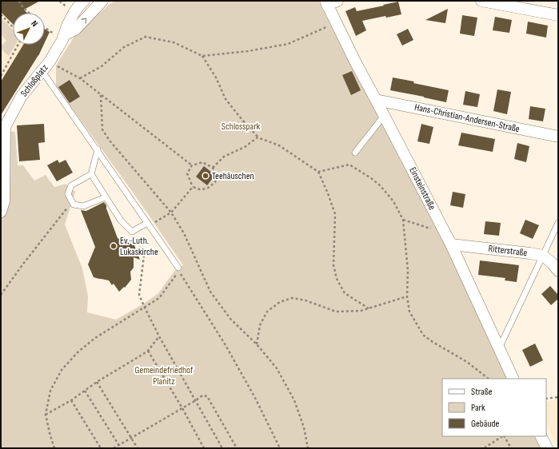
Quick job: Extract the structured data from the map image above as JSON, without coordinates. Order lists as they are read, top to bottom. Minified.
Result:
{"streets":{"street":["Schloßplatz","Hans-Christian-Andersen-Straße","Einsteinstraße","Ritterstraße"]},"crossings":[["Hans-Christian-Andersen-Straße","Einsteinstraße"],["Einsteinstraße","Ritterstraße"]],"parks":["Schlosspark","Gemeindefriedhof Planitz"],"places":["Teehäuschen","Ev.-Luth. Lukaskirche"],"legend":["Straße","Park","Gebäude"],"north":"top right"}
